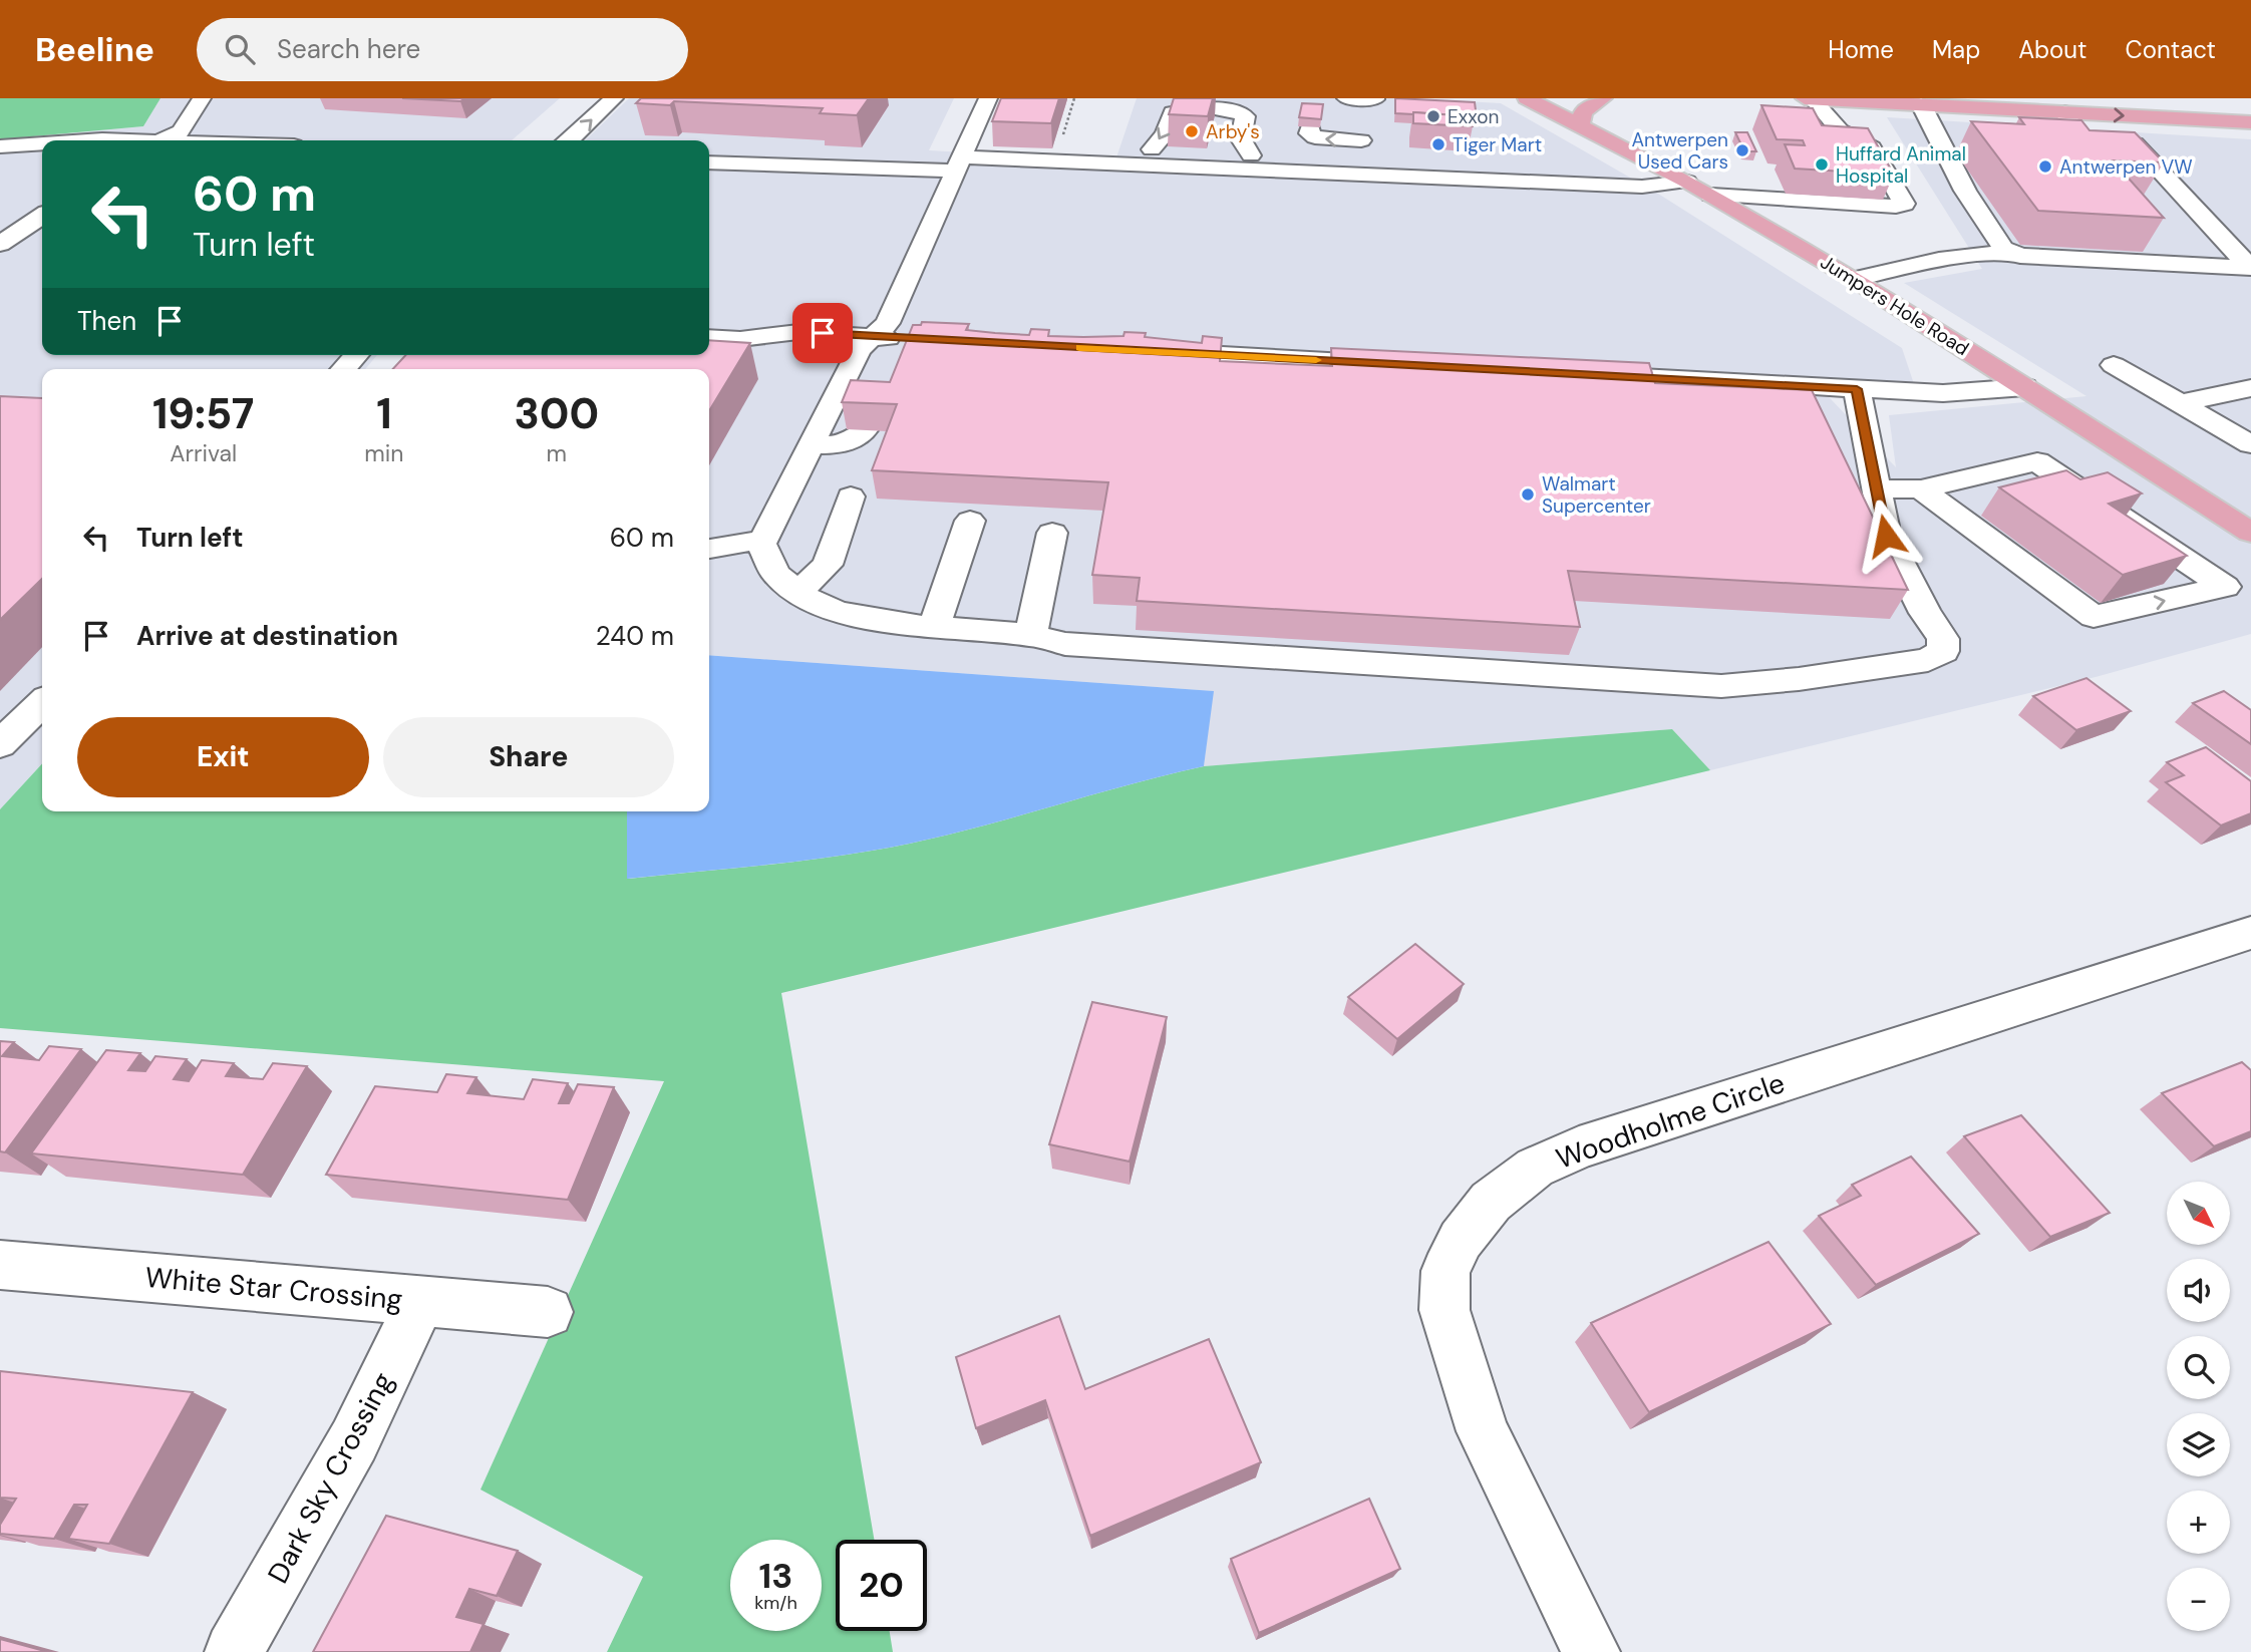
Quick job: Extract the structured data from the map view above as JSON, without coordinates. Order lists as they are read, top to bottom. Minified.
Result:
{"streets":{"main road":["Jumpers Hole Road"],"street":["Woodholme Circle","White Star Crossing","Dark Sky Crossing"]},"crossings":[["White Star Crossing","Dark Sky Crossing"]],"places":["Exxon","Arby's","Tiger Mart","Antwerpen Used Cars","Huffard Animal Hospital","Antwerpen VW","Walmart Supercenter"],"north":"bottom right","page":{"header":"Beeline","search":"Search here","nav":["Home","Map","About","Contact"],"turn":["60 m","Turn left"],"then":"Then","eta":["19:57","Arrival","1","min","300","m"],"list":[{"name":"Turn left","value":"60 m"},{"name":"Arrive at destination","value":"240 m"}],"buttons":["Exit","Share"],"map_buttons":["+","−"],"speed":"13 km/h","limit":"20"}}
